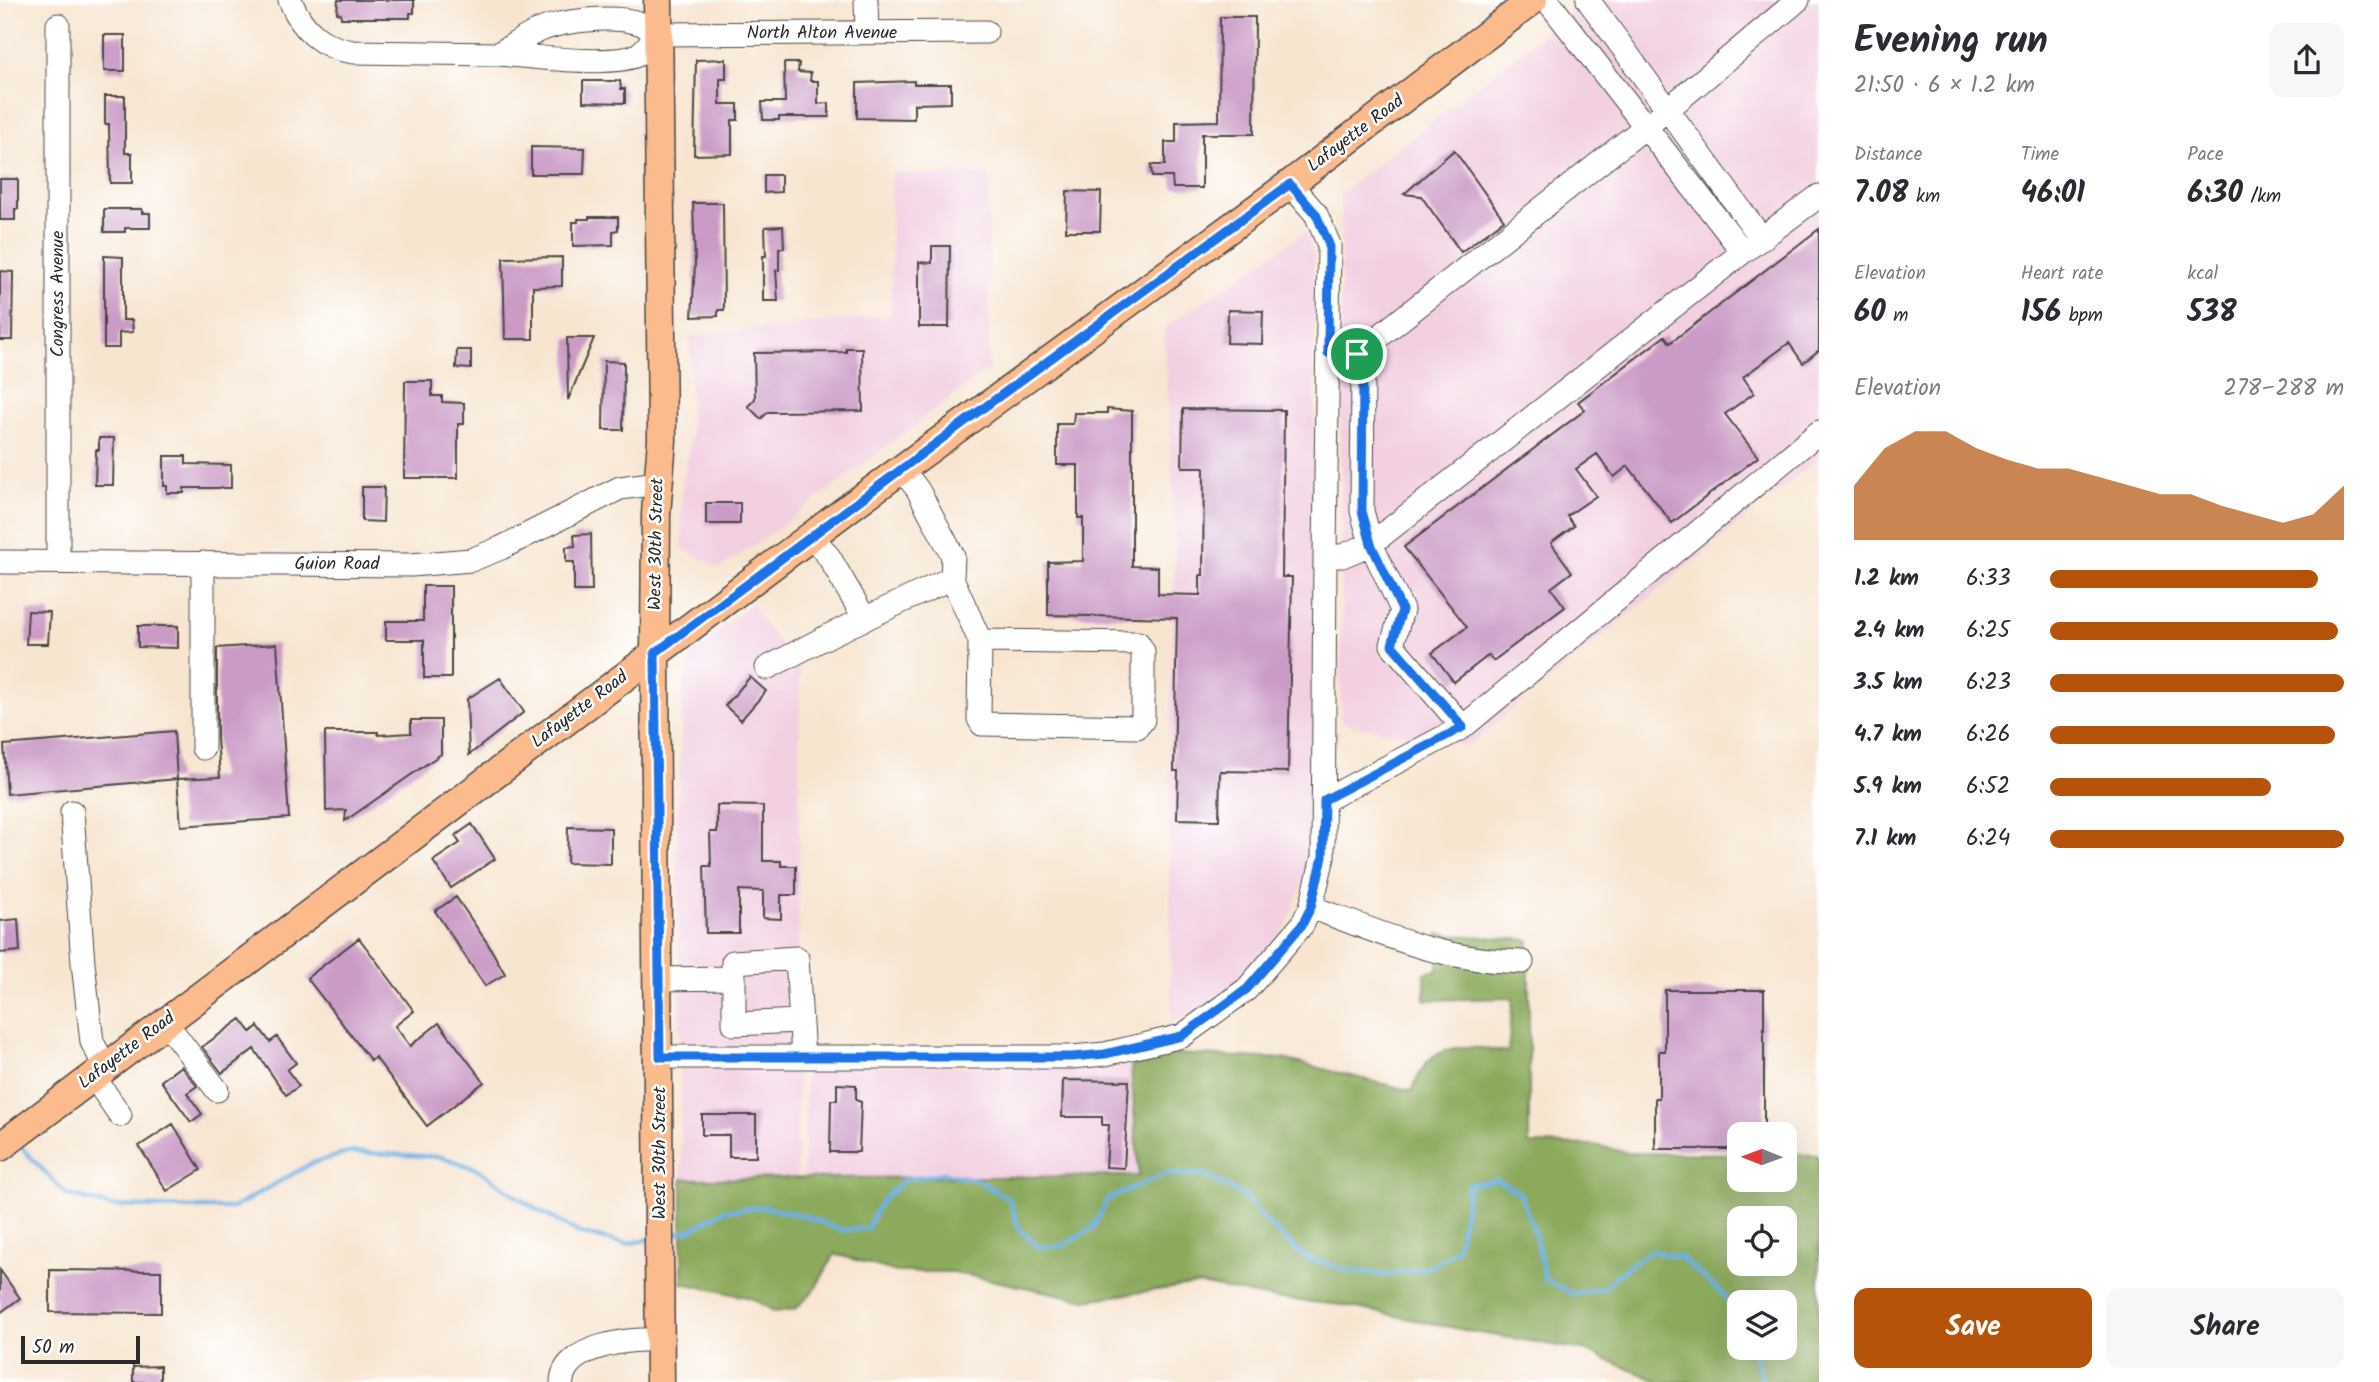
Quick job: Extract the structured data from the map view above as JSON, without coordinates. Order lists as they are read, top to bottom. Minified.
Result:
{"streets":{"main road":["Lafayette Road","West 30th Street"],"street":["North Alton Avenue","Congress Avenue","Guion Road"]},"crossings":[["North Alton Avenue","West 30th Street"],["Lafayette Road","West 30th Street"],["Congress Avenue","Guion Road"],["West 30th Street","Guion Road"]],"scale_bar":"50 m","north":"left","page":{"heading":["Evening run","21:50 · 6 × 1.2 km"],"stats":[["Distance","7.08 km"],["Time","46:01"],["Pace","6:30 /km"],["Elevation","60 m"],["Heart rate","156 bpm"],["kcal","538"]],"chart":["Elevation","278–288 m"],"list":[{"name":"1.2 km","note":"6:33"},{"name":"2.4 km","note":"6:25"},{"name":"3.5 km","note":"6:23"},{"name":"4.7 km","note":"6:26"},{"name":"5.9 km","note":"6:52"},{"name":"7.1 km","note":"6:24"}],"buttons":["Save","Share"],"scale":"50 m"}}
